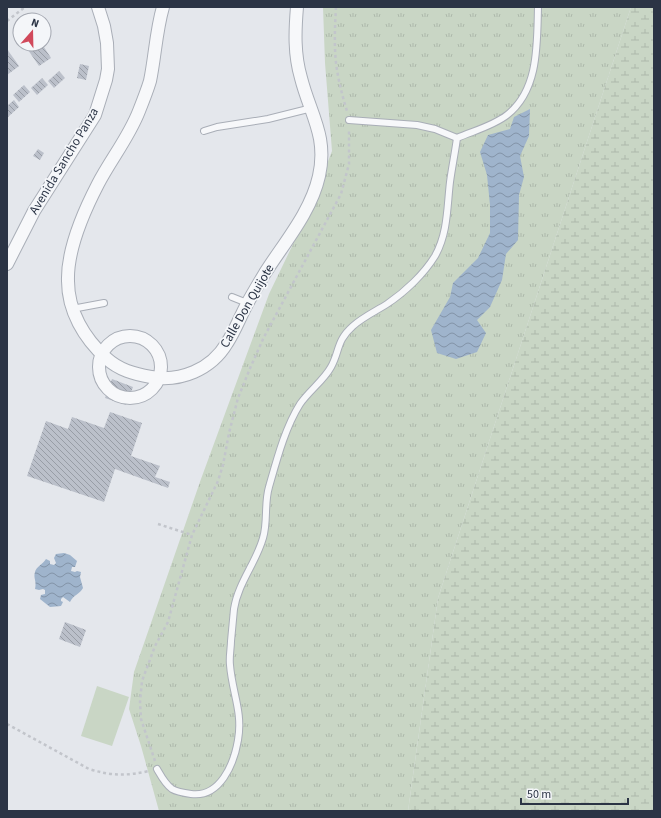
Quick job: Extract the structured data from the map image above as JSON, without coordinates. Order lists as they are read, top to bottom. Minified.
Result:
{"streets":{"street":["Avenida Sancho Panza","Calle Don Quijote"]},"scale_bar":"50 m","north":"top"}
